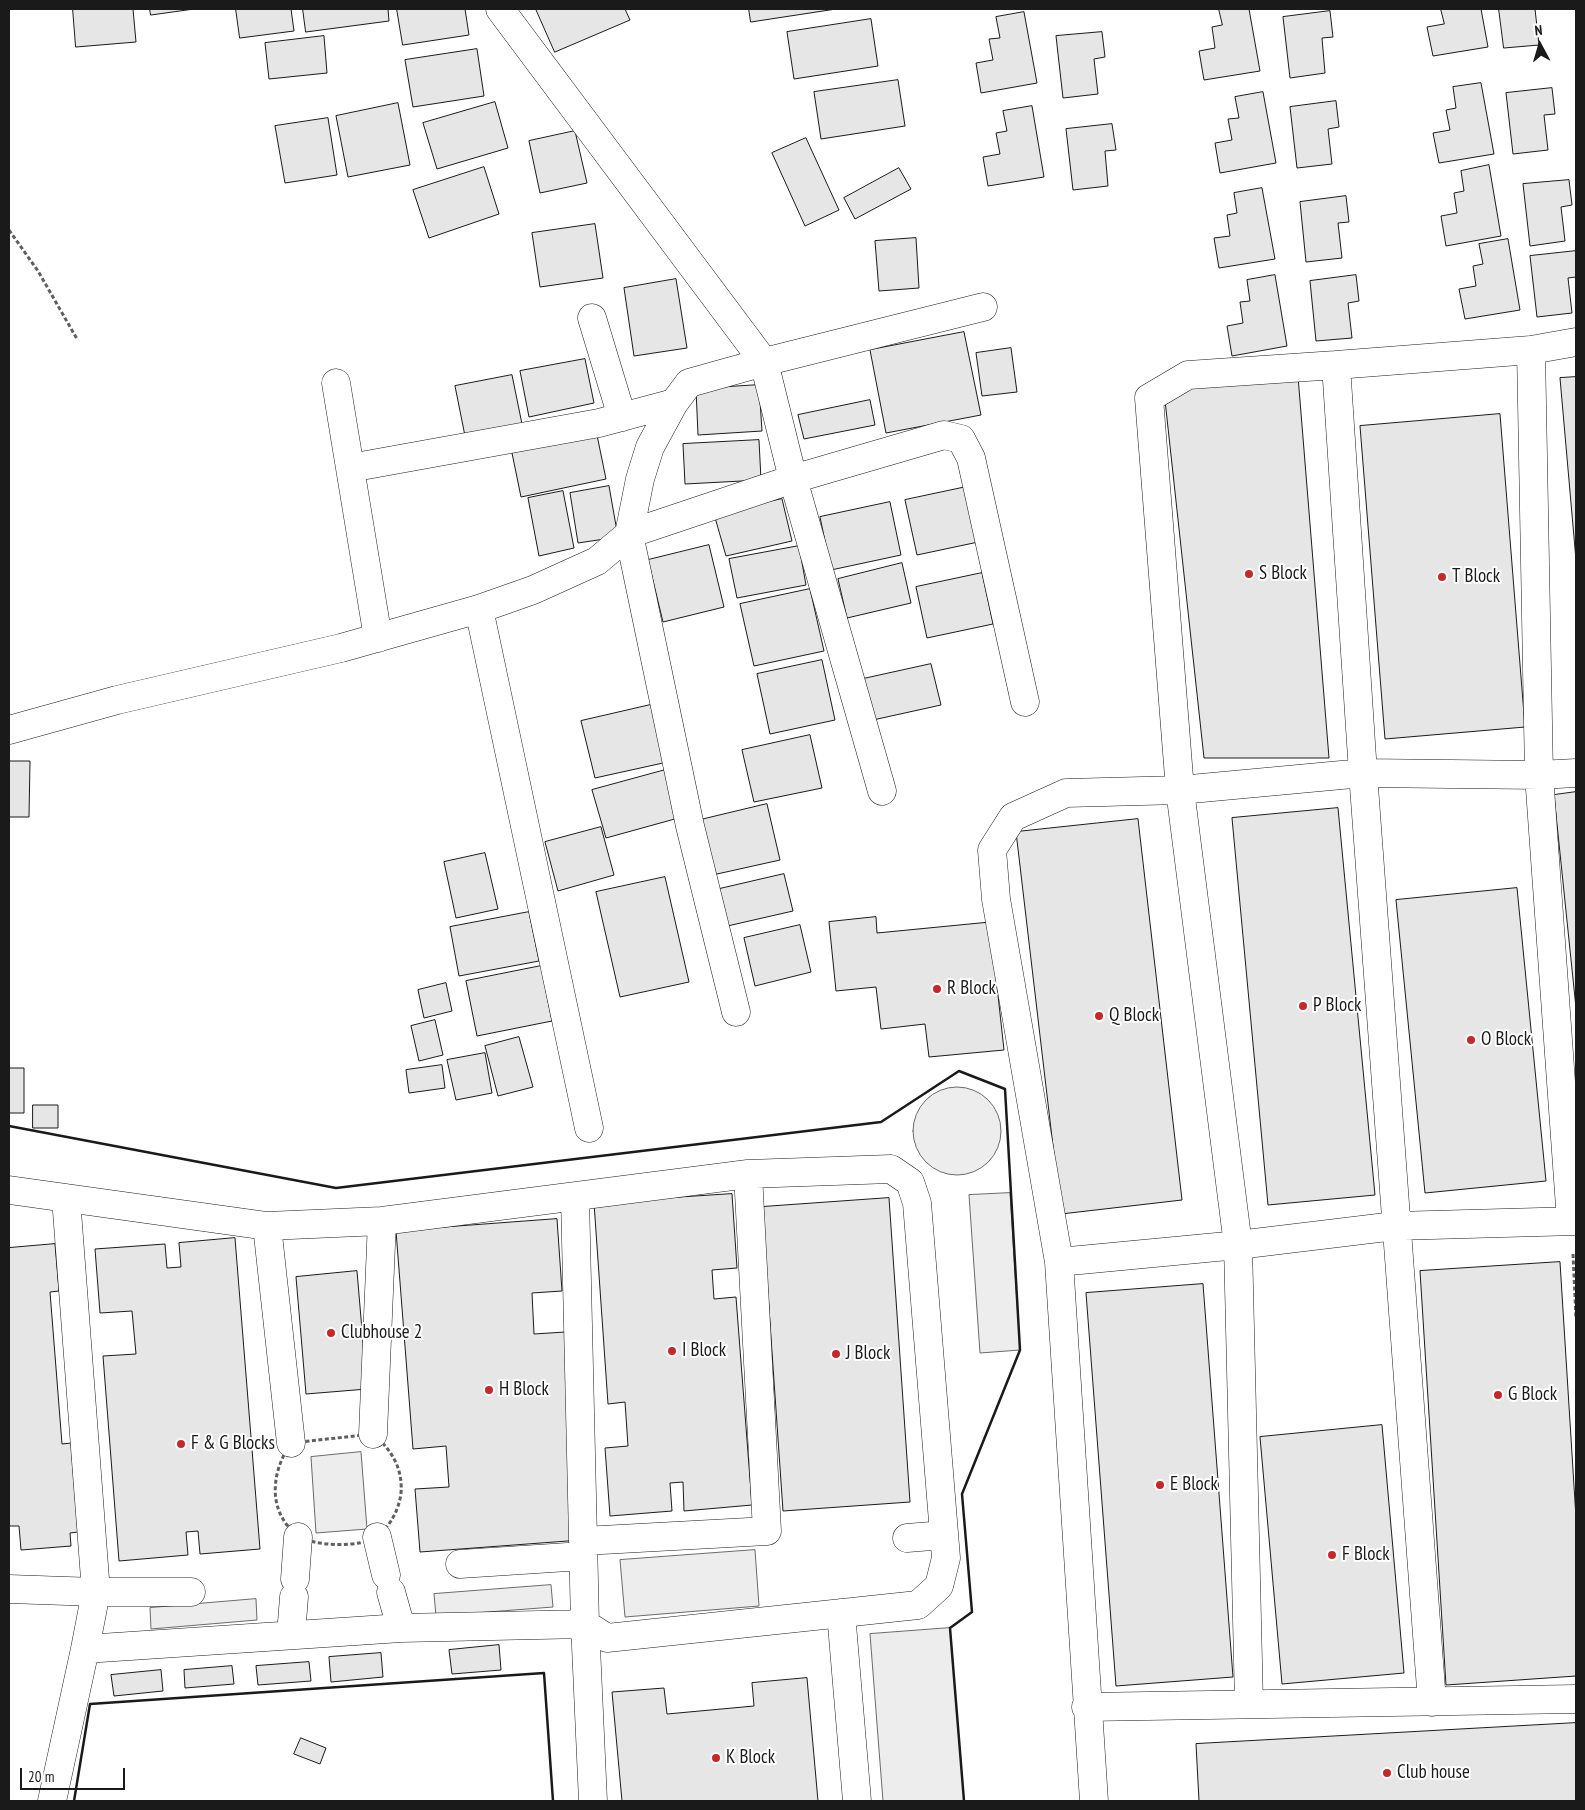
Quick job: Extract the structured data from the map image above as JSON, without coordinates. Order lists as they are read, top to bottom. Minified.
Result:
{"places":["S Block","T Block","R Block","P Block","Q Block","O Block","Clubhouse 2","I Block","J Block","H Block","G Block","F & G Blocks","E Block","F Block","K Block","Club house"],"scale_bar":"20 m","north":"top"}
